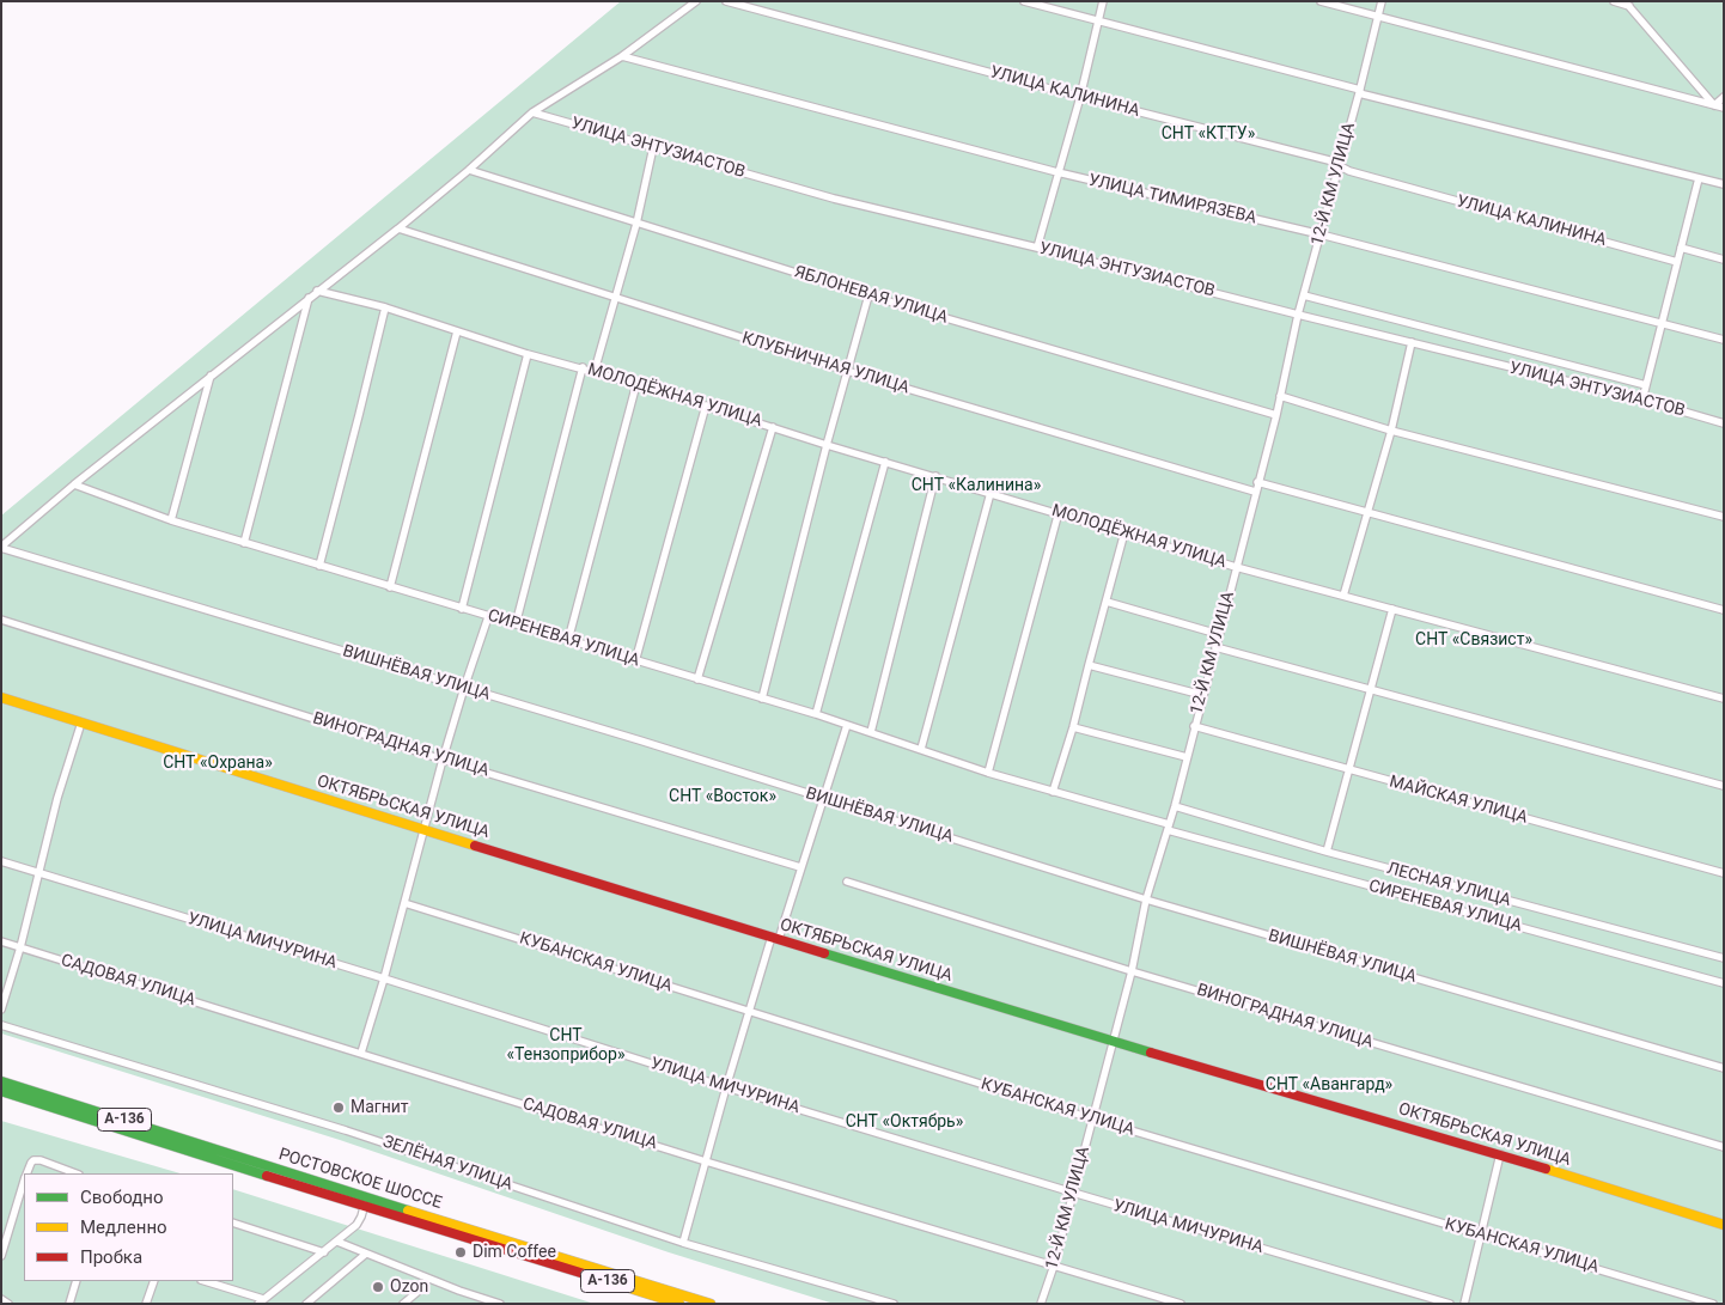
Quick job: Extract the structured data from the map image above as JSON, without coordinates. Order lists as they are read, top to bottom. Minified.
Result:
{"streets":{"main road":["ОКТЯБРЬСКАЯ УЛИЦА","А-136","РОСТОВСКОЕ ШОССЕ"],"street":["УЛИЦА КАЛИНИНА","УЛИЦА ЭНТУЗИАСТОВ","12-Й КМ УЛИЦА","УЛИЦА ТИМИРЯЗЕВА","ЯБЛОНЕВАЯ УЛИЦА","КЛУБНИЧНАЯ УЛИЦА","МОЛОДЁЖНАЯ УЛИЦА","СИРЕНЕВАЯ УЛИЦА","ВИШНЁВАЯ УЛИЦА","ВИНОГРАДНАЯ УЛИЦА","МАЙСКАЯ УЛИЦА","ЛЕСНАЯ УЛИЦА","УЛИЦА МИЧУРИНА","КУБАНСКАЯ УЛИЦА","САДОВАЯ УЛИЦА","ЗЕЛЁНАЯ УЛИЦА"]},"crossings":[["УЛИЦА КАЛИНИНА","12-Й КМ УЛИЦА"],["УЛИЦА ЭНТУЗИАСТОВ","12-Й КМ УЛИЦА"],["12-Й КМ УЛИЦА","УЛИЦА ТИМИРЯЗЕВА"],["12-Й КМ УЛИЦА","ЯБЛОНЕВАЯ УЛИЦА"],["12-Й КМ УЛИЦА","КЛУБНИЧНАЯ УЛИЦА"],["12-Й КМ УЛИЦА","МОЛОДЁЖНАЯ УЛИЦА"],["12-Й КМ УЛИЦА","СИРЕНЕВАЯ УЛИЦА"],["12-Й КМ УЛИЦА","ВИШНЁВАЯ УЛИЦА"],["12-Й КМ УЛИЦА","ВИНОГРАДНАЯ УЛИЦА"],["12-Й КМ УЛИЦА","МАЙСКАЯ УЛИЦА"],["12-Й КМ УЛИЦА","ОКТЯБРЬСКАЯ УЛИЦА"],["12-Й КМ УЛИЦА","ЛЕСНАЯ УЛИЦА"],["12-Й КМ УЛИЦА","УЛИЦА МИЧУРИНА"],["12-Й КМ УЛИЦА","КУБАНСКАЯ УЛИЦА"],["12-Й КМ УЛИЦА","САДОВАЯ УЛИЦА"]],"parks":["СНТ «КТТУ»","СНТ «Калинина»","СНТ «Связист»","СНТ «Охрана»","СНТ «Восток»","СНТ «Тензоприбор»","СНТ «Авангард»","СНТ «Октябрь»"],"places":["Магнит","Dim Coffee","Ozon"],"legend":["Свободно","Медленно","Пробка"]}
